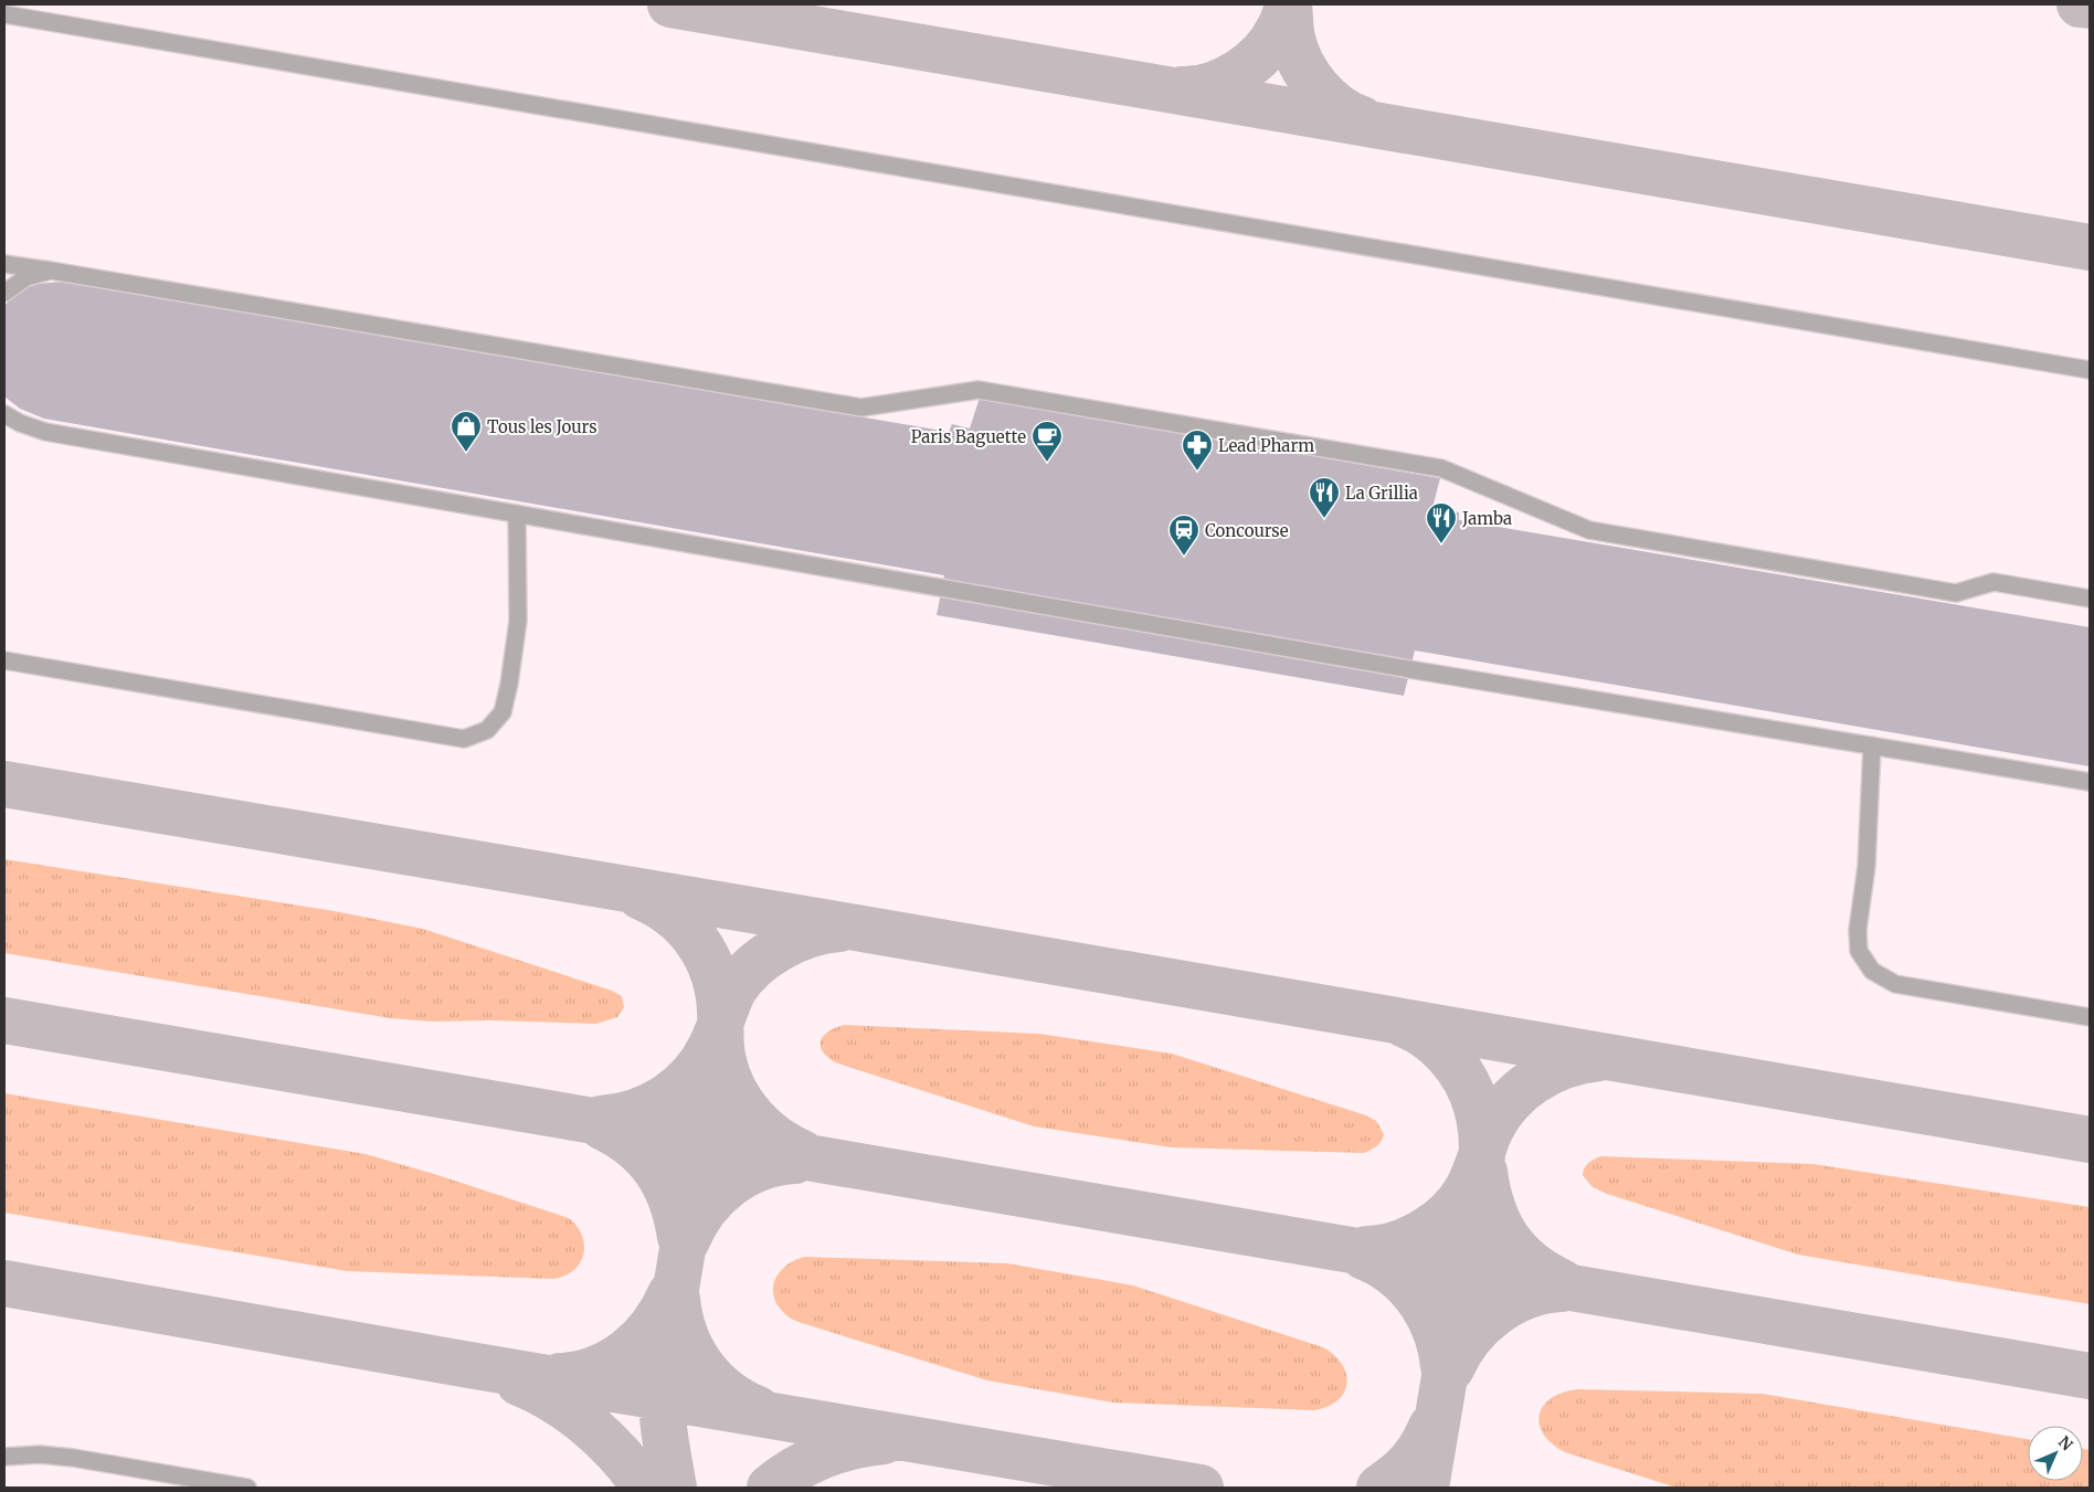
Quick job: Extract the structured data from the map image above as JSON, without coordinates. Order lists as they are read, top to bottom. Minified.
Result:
{"places":{"shop":["Tous les Jours"],"cafe":["Paris Baguette"],"pharmacy":["Lead Pharm"],"restaurant":["La Grillia","Jamba"],"station":["Concourse"]},"north":"top right"}
